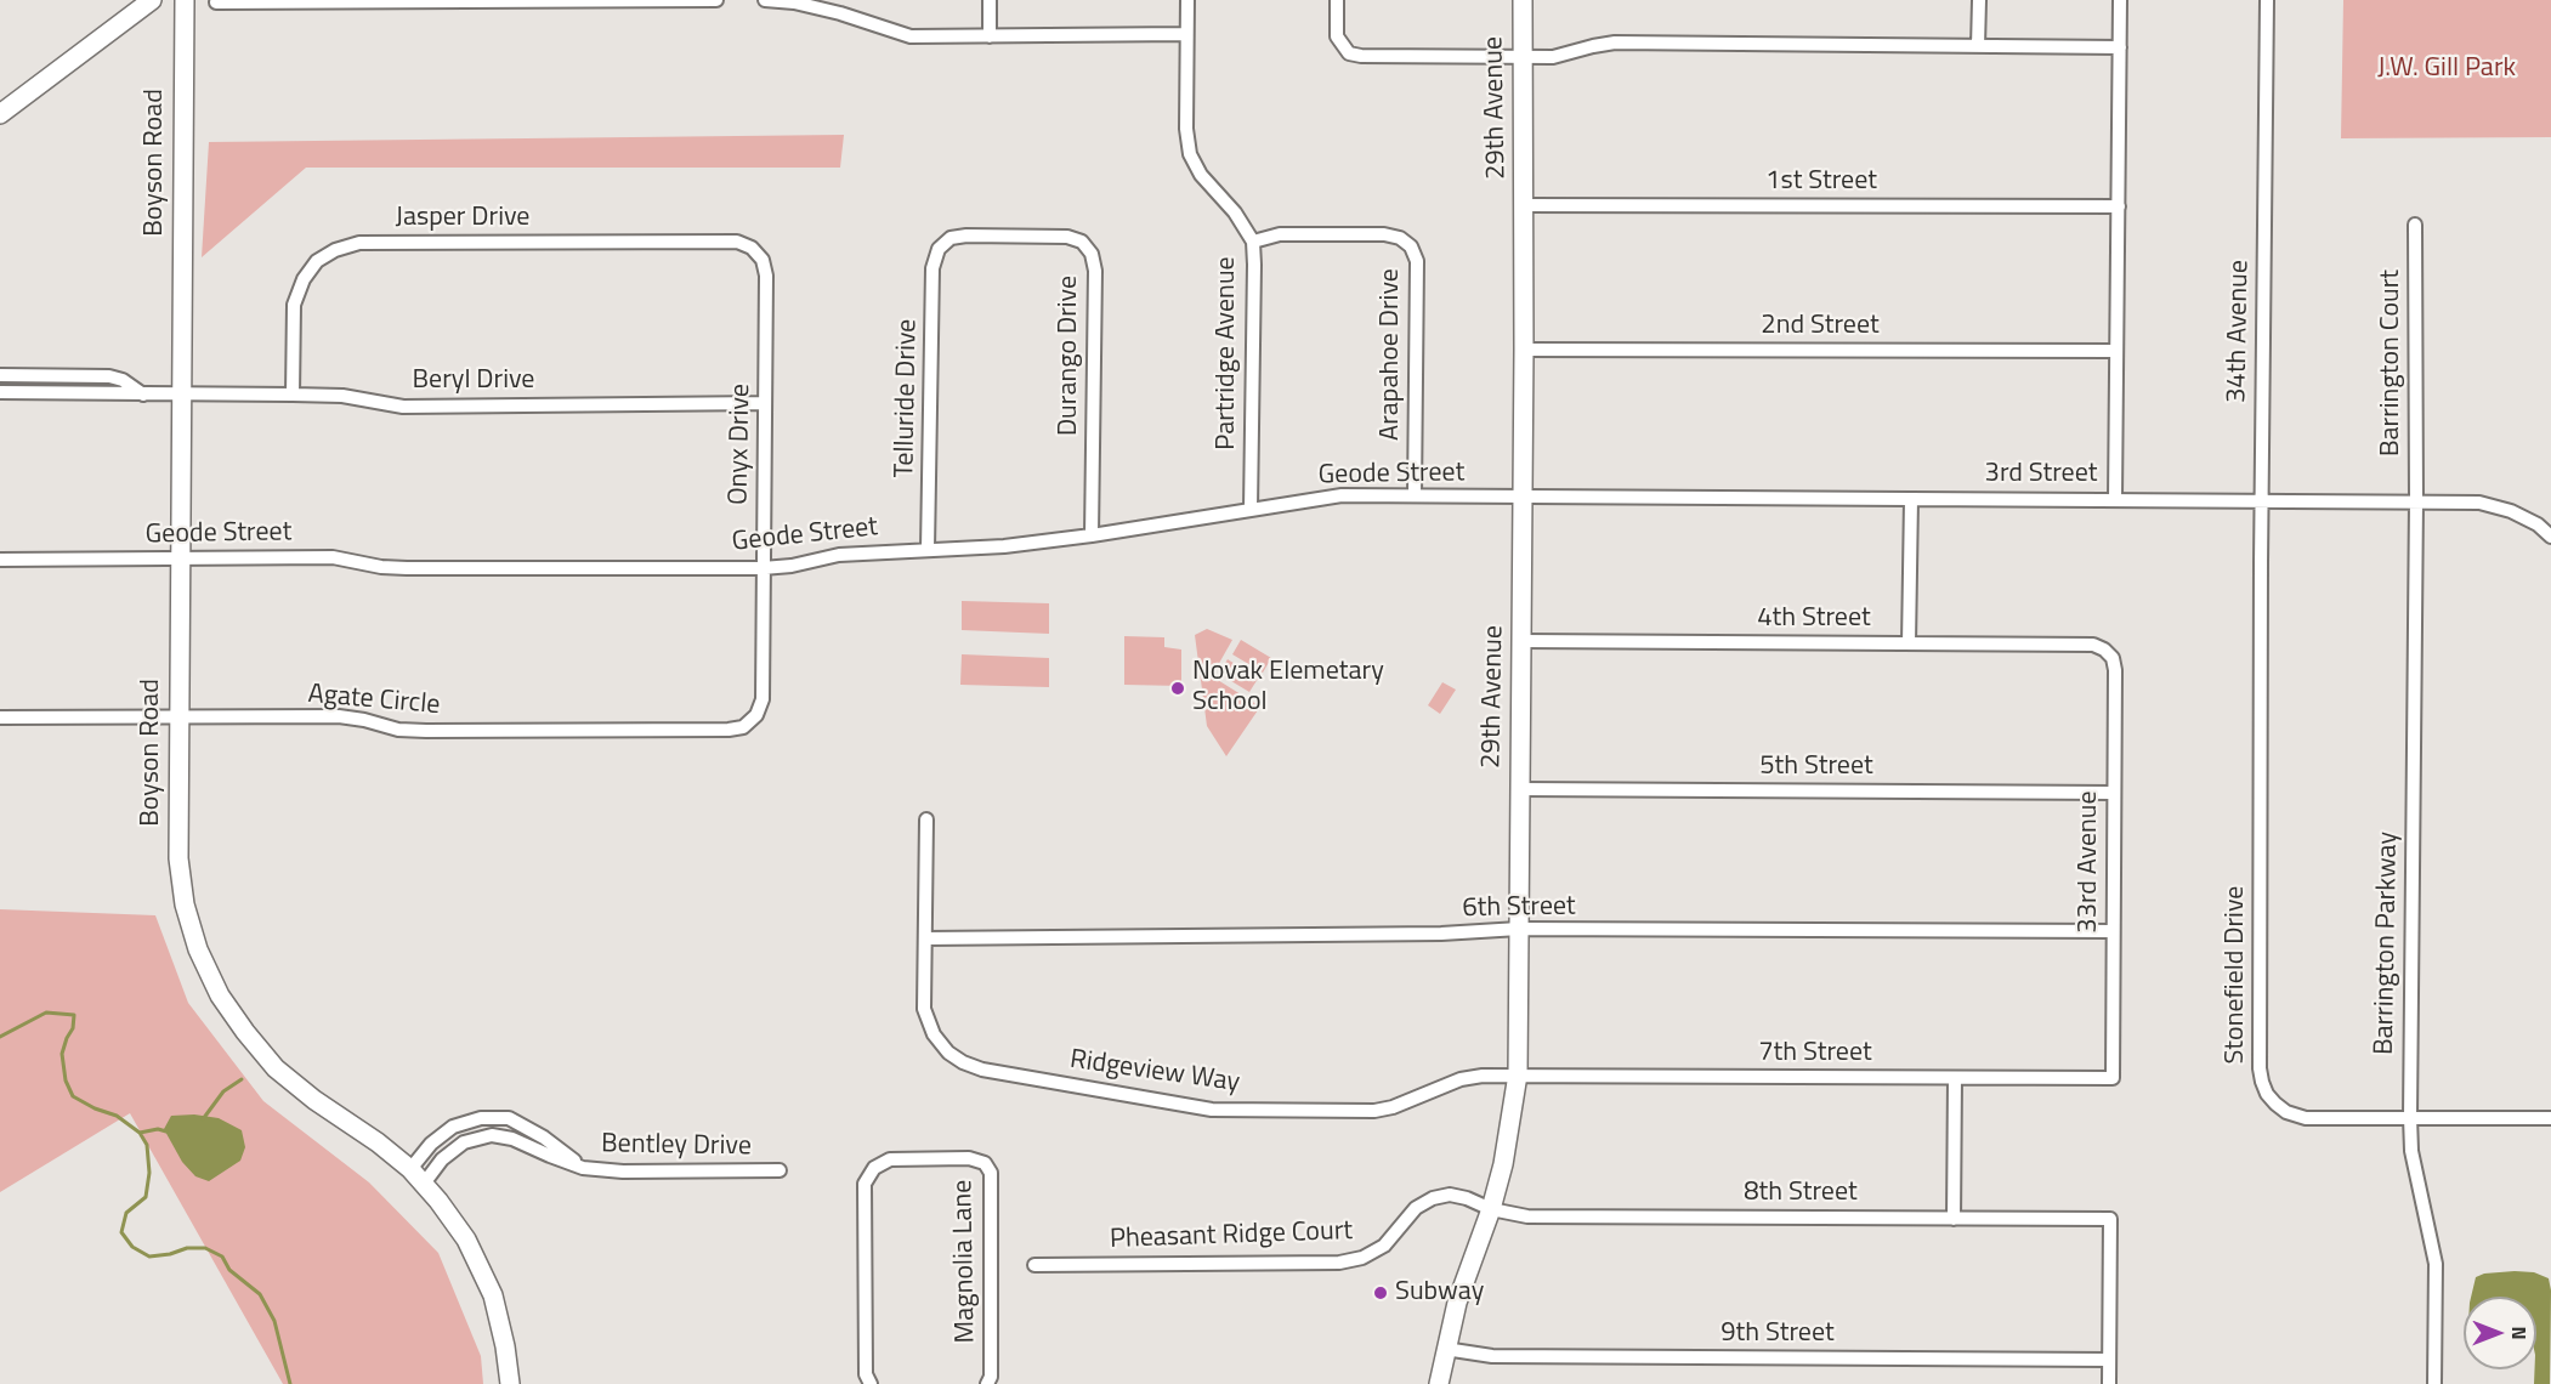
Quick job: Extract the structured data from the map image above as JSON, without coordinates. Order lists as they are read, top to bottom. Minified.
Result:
{"streets":{"street":["29th Avenue","Boyson Road","1st Street","Jasper Drive","2nd Street","34th Avenue","Partridge Avenue","Arapahoe Drive","Durango Drive","Barrington Court","Beryl Drive","Telluride Drive","Onyx Drive","Geode Street","3rd Street","4th Street","Agate Circle","5th Street","33rd Avenue","6th Street","Barrington Parkway","Stonefield Drive","7th Street","Ridgeview Way","Bentley Drive","8th Street","Pheasant Ridge Court","Magnolia Lane","9th Street"]},"crossings":[["29th Avenue","1st Street"],["29th Avenue","2nd Street"],["29th Avenue","Geode Street"],["29th Avenue","3rd Street"],["29th Avenue","4th Street"],["29th Avenue","5th Street"],["29th Avenue","6th Street"],["29th Avenue","7th Street"],["29th Avenue","Ridgeview Way"],["29th Avenue","8th Street"],["29th Avenue","Pheasant Ridge Court"],["29th Avenue","9th Street"],["Boyson Road","Beryl Drive"],["Boyson Road","Geode Street"],["Boyson Road","Agate Circle"],["Boyson Road","Bentley Drive"],["Jasper Drive","Beryl Drive"],["Jasper Drive","Onyx Drive"],["34th Avenue","3rd Street"],["34th Avenue","Stonefield Drive"],["Partridge Avenue","Arapahoe Drive"],["Partridge Avenue","Geode Street"],["Arapahoe Drive","Geode Street"],["Durango Drive","Telluride Drive"],["Durango Drive","Geode Street"],["Barrington Court","3rd Street"],["Barrington Court","Barrington Parkway"],["Beryl Drive","Onyx Drive"],["Telluride Drive","Geode Street"],["Onyx Drive","Geode Street"],["Onyx Drive","Agate Circle"],["Geode Street","3rd Street"],["3rd Street","Barrington Parkway"],["4th Street","33rd Avenue"],["5th Street","33rd Avenue"],["33rd Avenue","6th Street"],["33rd Avenue","7th Street"],["6th Street","Ridgeview Way"],["Barrington Parkway","Stonefield Drive"],["7th Street","Ridgeview Way"],["8th Street","Pheasant Ridge Court"],["8th Street","9th Street"]],"parks":["J.W. Gill Park"],"places":["Novak Elemetary School","Subway"],"north":"right"}
